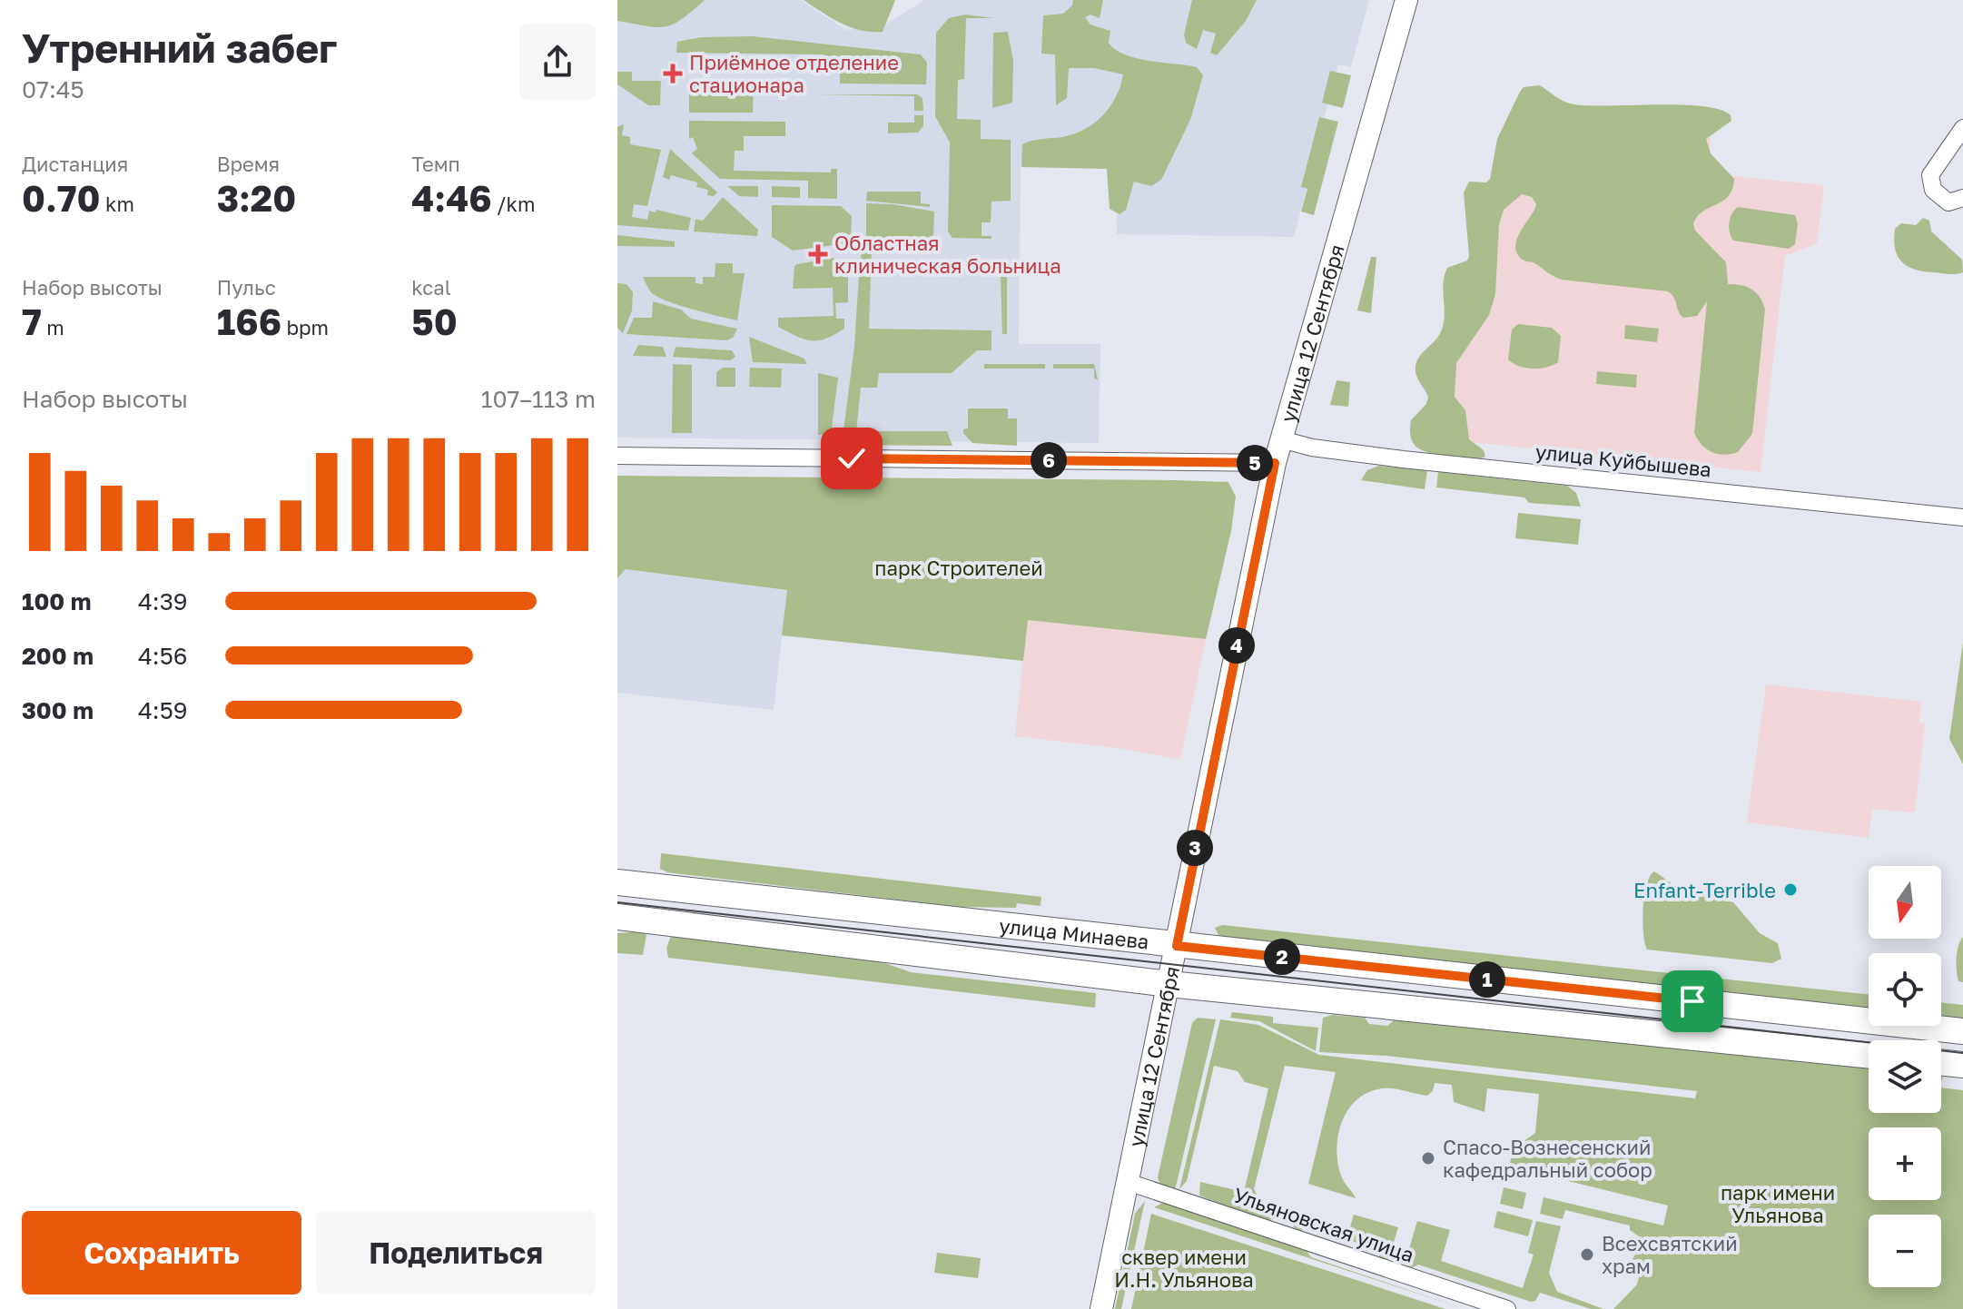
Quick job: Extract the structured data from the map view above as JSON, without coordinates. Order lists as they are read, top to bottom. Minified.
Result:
{"streets":{"main road":["улица 12 Сентября","улица Минаева"],"street":["улица Куйбышева","Ульяновская улица"]},"crossings":[["улица 12 Сентября","улица Куйбышева"],["улица 12 Сентября","улица Минаева"],["улица 12 Сентября","Ульяновская улица"]],"parks":["парк Строителей","парк имени Ульянова","сквер имени И.Н. Ульянова"],"places":{"health":["Приёмное отделение стационара","Областная клиническая больница"],"other":["Enfant-Terrible","Спасо-Вознесенский кафедральный собор","Всехсвятский храм"]},"north":"bottom","page":{"heading":["Утренний забег","07:45"],"stats":[["Дистанция","0.70 km"],["Время","3:20"],["Темп","4:46 /km"],["Набор высоты","7 m"],["Пульс","166 bpm"],["kcal","50"]],"chart":["Набор высоты","107–113 m"],"pins":["6","5","4","3","2","1"],"list":[{"name":"100 m","note":"4:39"},{"name":"200 m","note":"4:56"},{"name":"300 m","note":"4:59"}],"map_buttons":["+","−"],"buttons":["Сохранить","Поделиться"]}}
